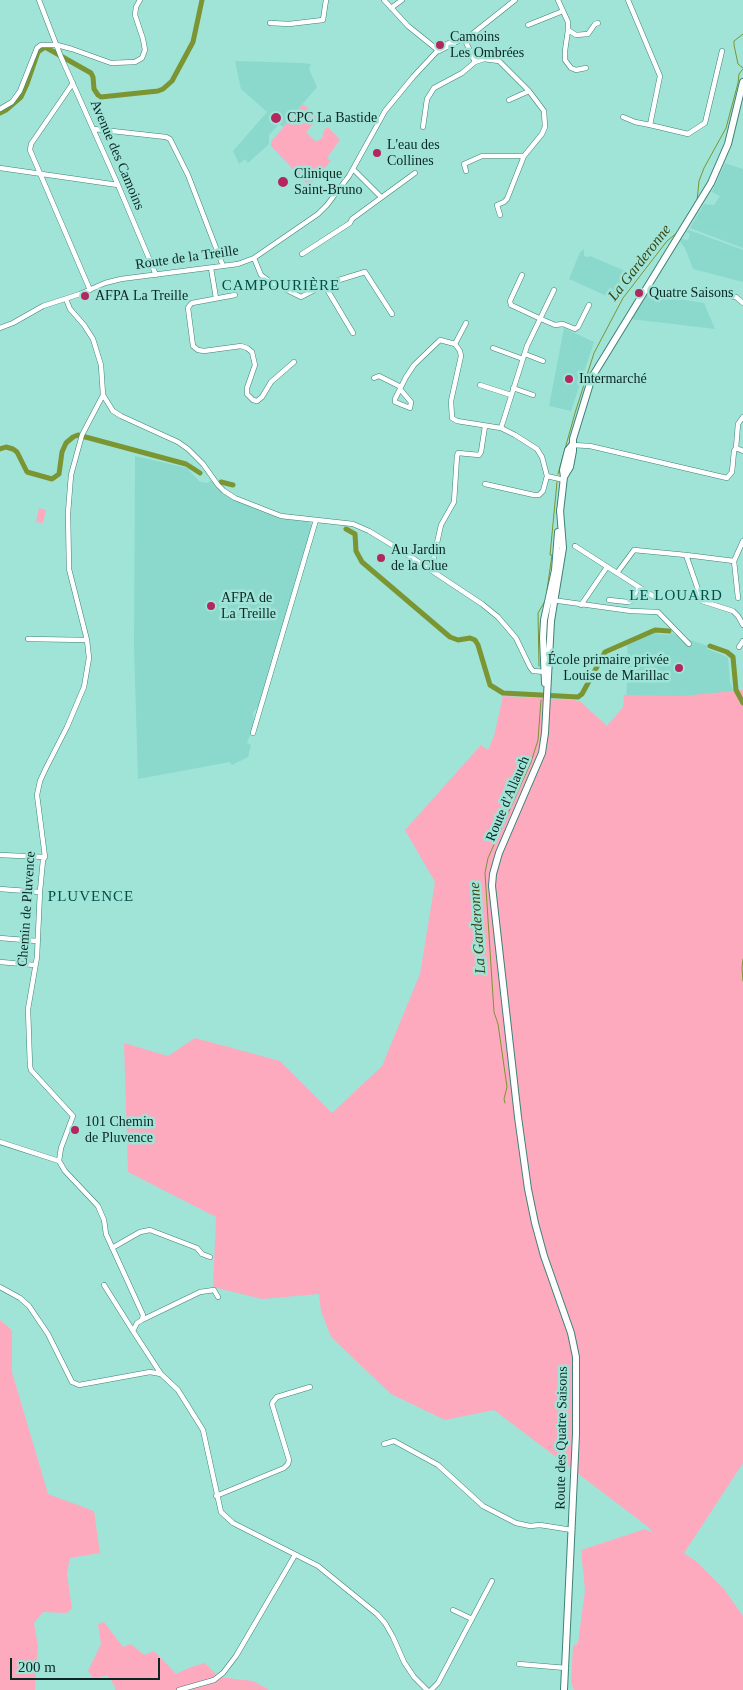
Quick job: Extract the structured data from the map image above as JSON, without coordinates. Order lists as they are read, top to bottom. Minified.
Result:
{"streets":{"main road":["Route d'Allauch","Route des Quatre Saisons"],"street":["Avenue des Camoins","Route de la Treille","Chemin de Pluvence"]},"crossings":[["Avenue des Camoins","Route de la Treille"],["Route d'Allauch","Route des Quatre Saisons"]],"districts":["CAMPOURIÈRE","LE LOUARD","PLUVENCE"],"water":["La Garderonne"],"places":["Camoins Les Ombrées","CPC La Bastide","L'eau des Collines","Clinique Saint-Bruno","Quatre Saisons","AFPA La Treille","Intermarché","Au Jardin de la Clue","AFPA de La Treille","École primaire privée Louise de Marillac","101 Chemin de Pluvence"],"scale_bar":"200 m"}
